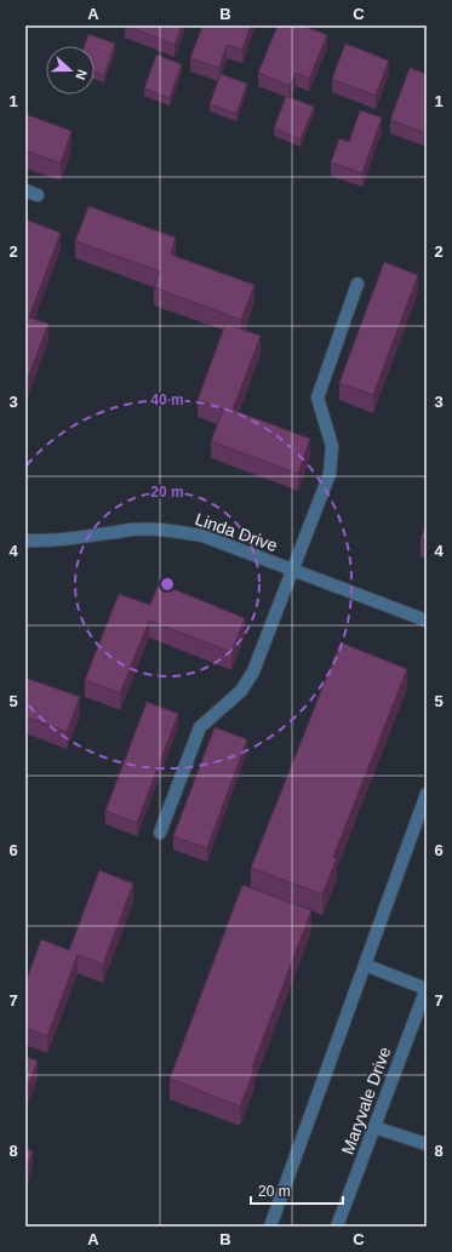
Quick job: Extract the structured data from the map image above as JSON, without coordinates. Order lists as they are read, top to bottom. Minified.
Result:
{"streets":{"street":["Linda Drive","Maryvale Drive"]},"scale_bar":"20 m","north":"right","grid":{"columns":["A","B","C"],"rows":["1","2","3","4","5","6","7","8"]},"rings":["40 m","20 m"]}
